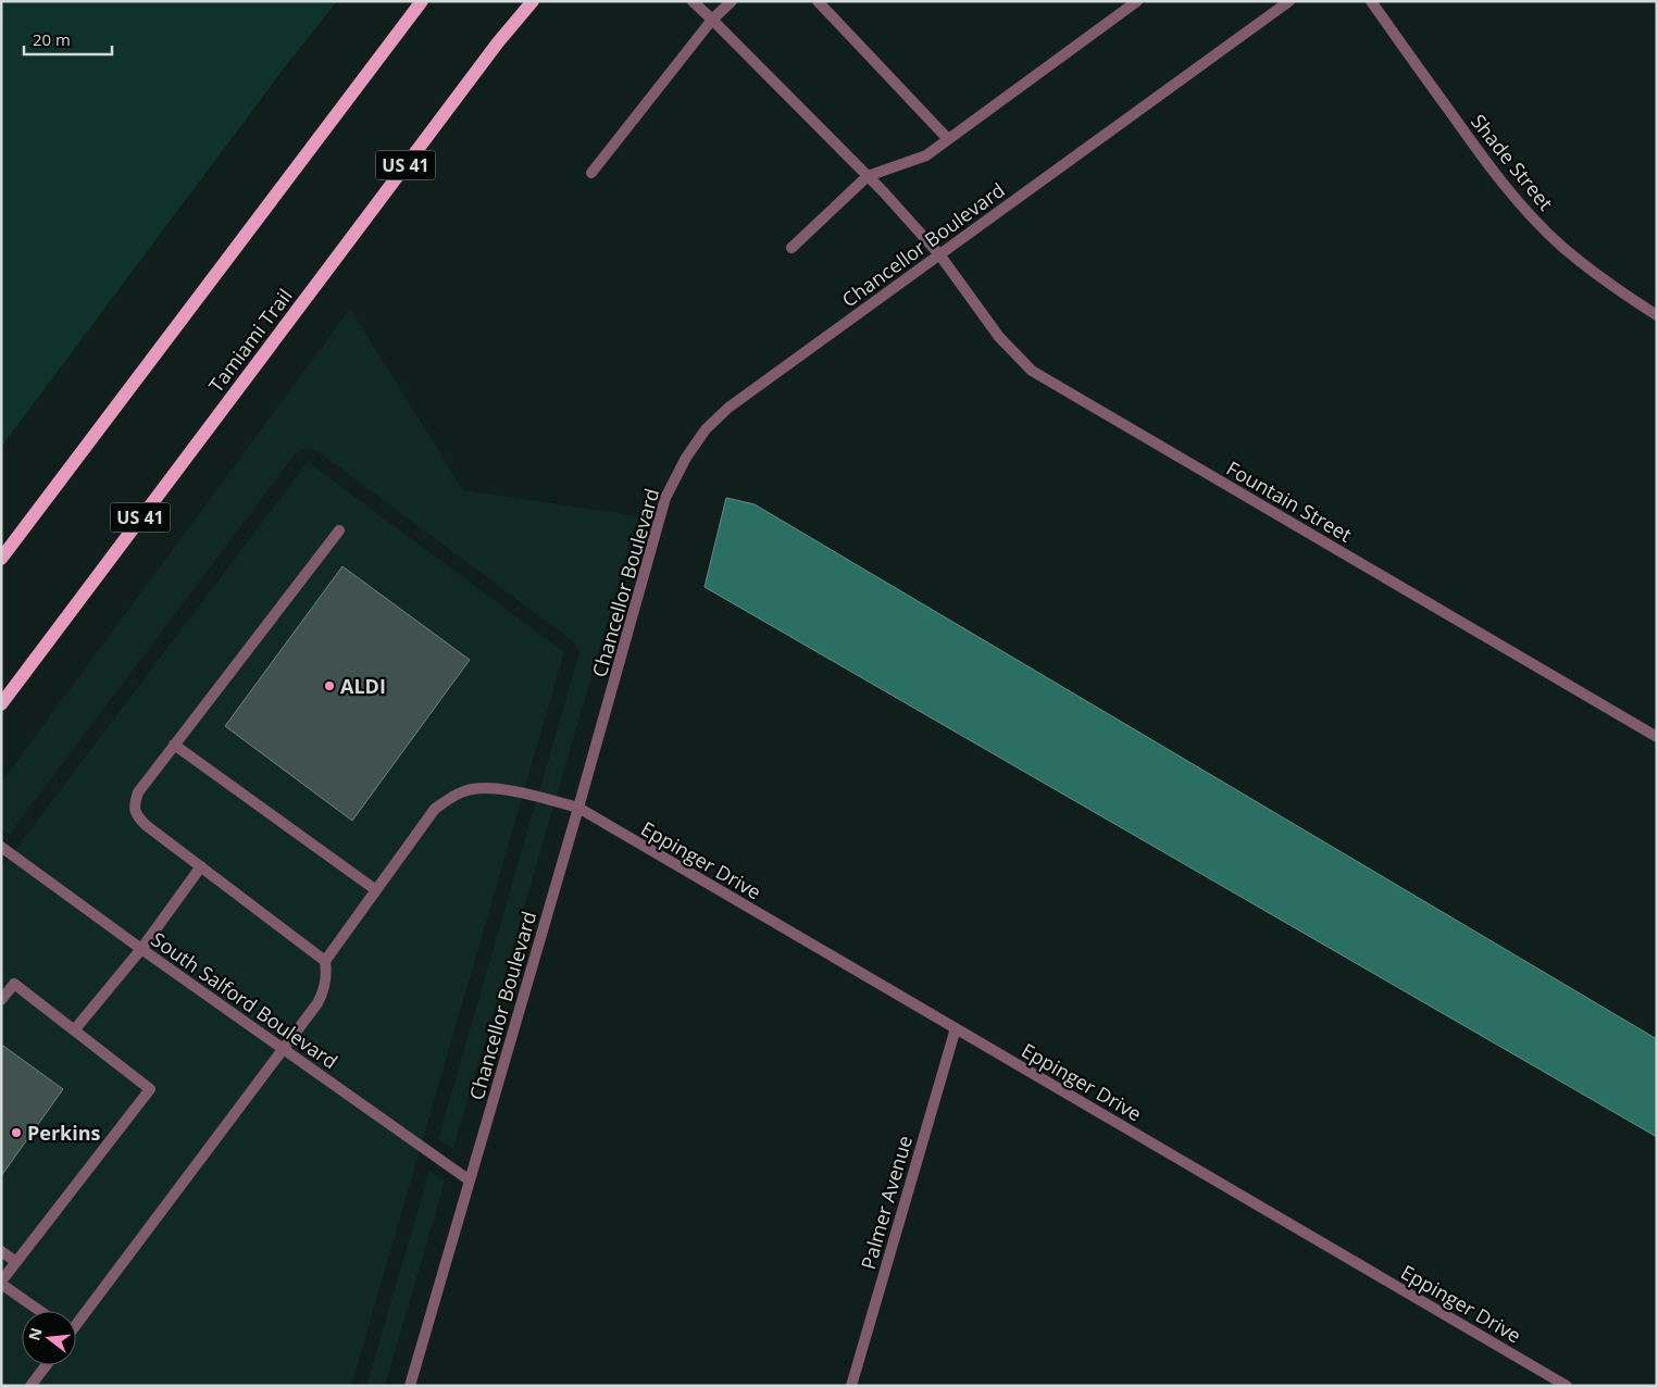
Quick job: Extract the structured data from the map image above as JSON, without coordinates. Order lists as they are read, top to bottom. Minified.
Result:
{"streets":{"main road":["US 41","Tamiami Trail"],"street":["Shade Street","Chancellor Boulevard","Fountain Street","Eppinger Drive","South Salford Boulevard","Palmer Avenue"]},"crossings":[["Chancellor Boulevard","Fountain Street"],["Chancellor Boulevard","Eppinger Drive"],["Chancellor Boulevard","South Salford Boulevard"],["Eppinger Drive","Palmer Avenue"]],"places":["ALDI","Perkins"],"scale_bar":"20 m","north":"left"}
